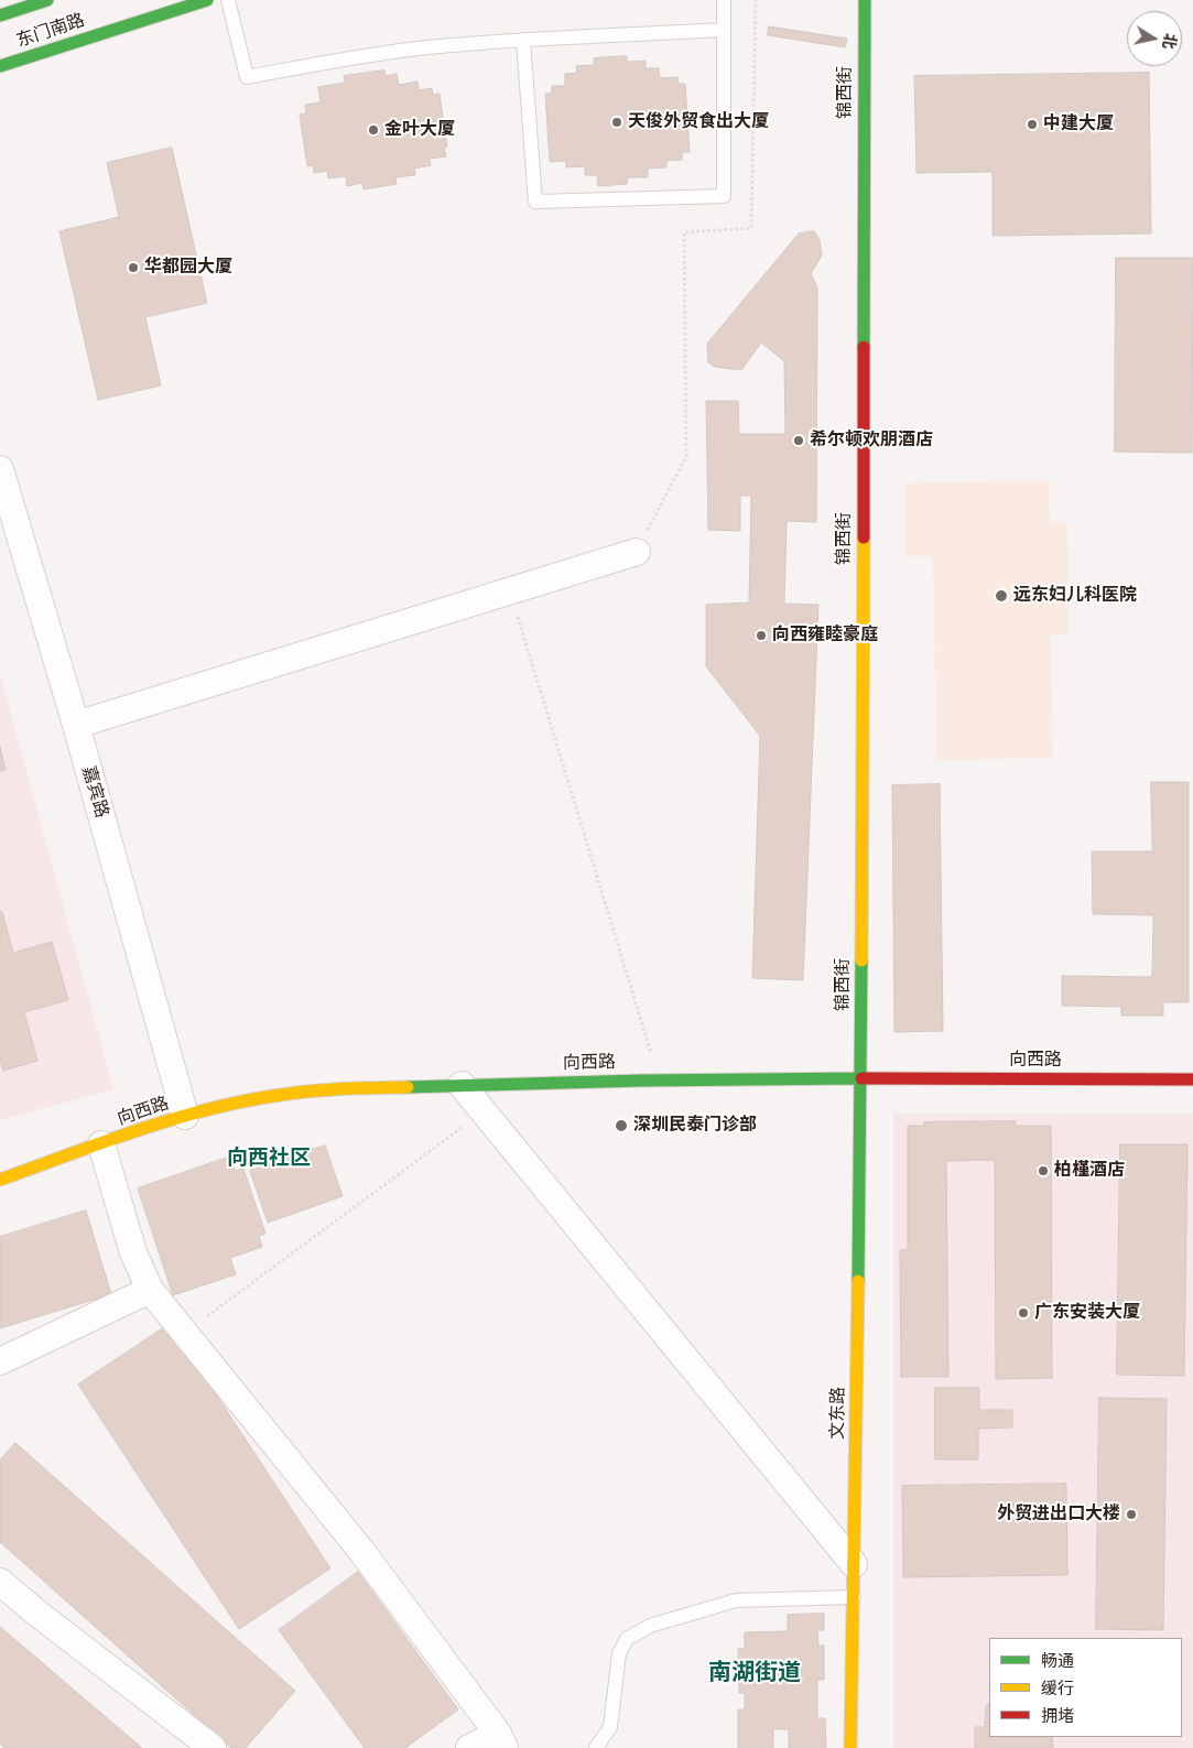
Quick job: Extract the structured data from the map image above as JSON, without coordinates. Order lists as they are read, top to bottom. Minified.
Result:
{"streets":{"street":["东门南路","锦西街","嘉宾路","向西路","文东路"]},"crossings":[["锦西街","向西路"],["锦西街","文东路"],["嘉宾路","向西路"],["向西路","文东路"]],"districts":["向西社区","南湖街道"],"places":["天俊外贸食出大厦","中建大厦","金叶大厦","华都园大厦","希尔顿欢朋酒店","远东妇儿科医院","向西雍睦豪庭","深圳民泰门诊部","柏槿酒店","广东安装大厦","外贸进出口大楼"],"legend":["畅通","缓行","拥堵"],"north":"right"}
